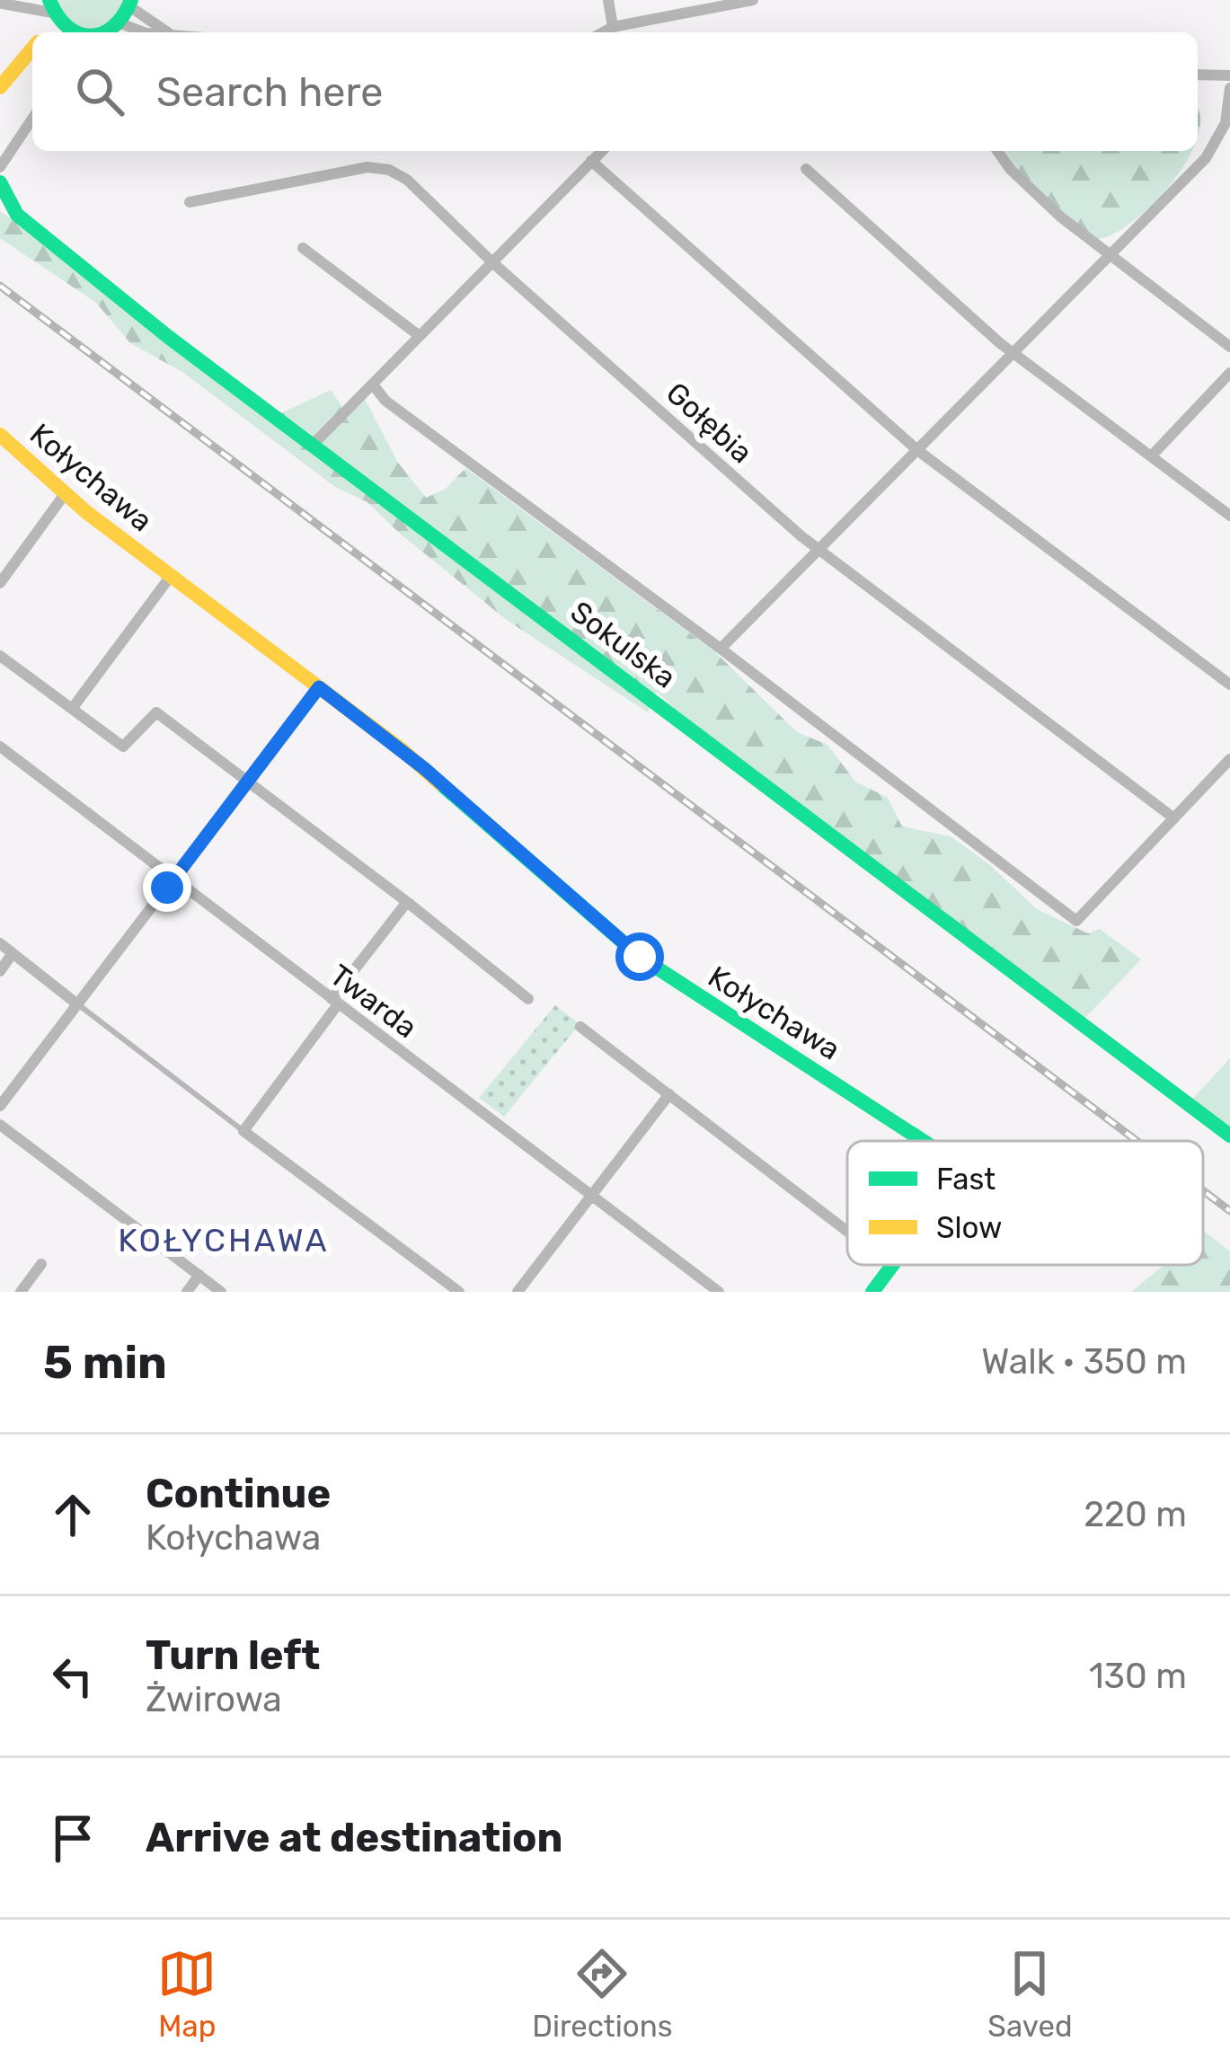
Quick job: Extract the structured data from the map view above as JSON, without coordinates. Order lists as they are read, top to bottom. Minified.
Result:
{"streets":{"street":["Gołębia","Kołychawa","Sokulska","Twarda"]},"districts":["KOŁYCHAWA"],"legend":["Fast","Slow"],"page":{"search":"Search here","heading":["5 min","Walk · 350 m"],"list":[["Continue","Kołychawa","220 m"],["Turn left","Żwirowa","130 m"],"Arrive at destination"],"nav":["Map","Directions","Saved"]}}
